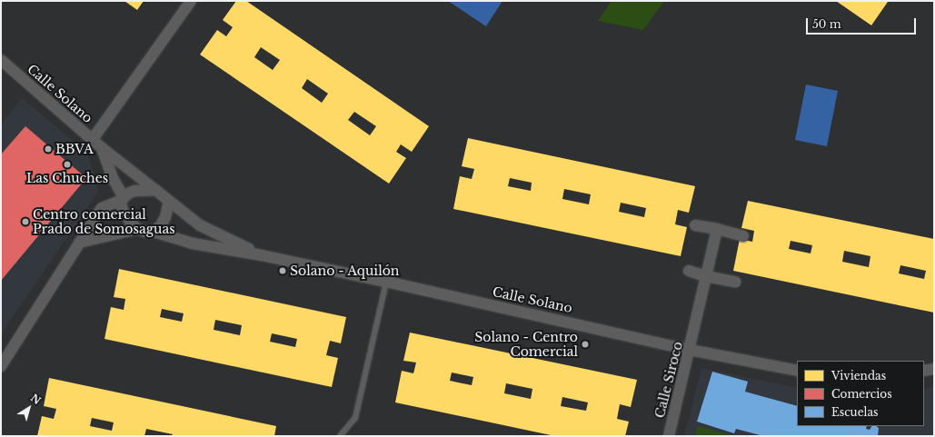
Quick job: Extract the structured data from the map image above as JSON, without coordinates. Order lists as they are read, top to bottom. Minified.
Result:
{"streets":{"street":["Calle Solano","Calle Siroco"]},"crossings":[["Calle Solano","Calle Siroco"]],"places":["BBVA","Las Chuches","Centro comercial Prado de Somosaguas","Solano - Aquilón","Solano - Centro Comercial"],"legend":["Viviendas","Comercios","Escuelas"],"scale_bar":"50 m","north":"top right"}
